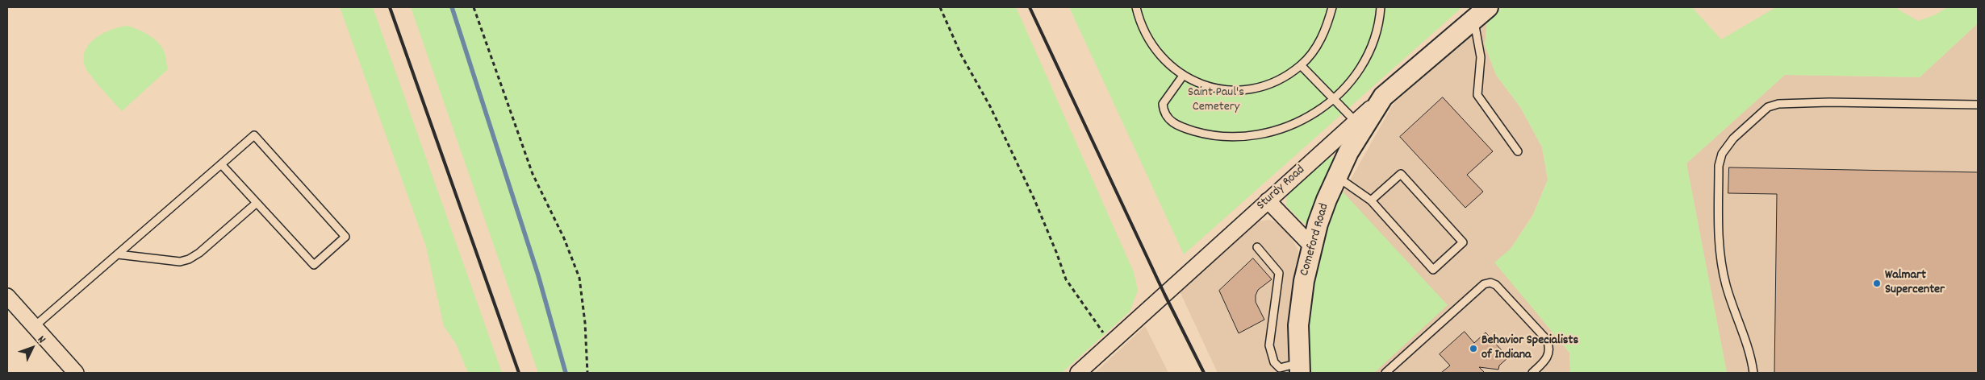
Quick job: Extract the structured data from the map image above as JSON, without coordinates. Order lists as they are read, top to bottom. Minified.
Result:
{"streets":{"street":["Sturdy Road","Comeford Road"]},"crossings":[["Sturdy Road","Comeford Road"]],"parks":["Saint Paul's Cemetery"],"places":["Walmart Supercenter","Behavior Specialists of Indiana"],"north":"top right"}
